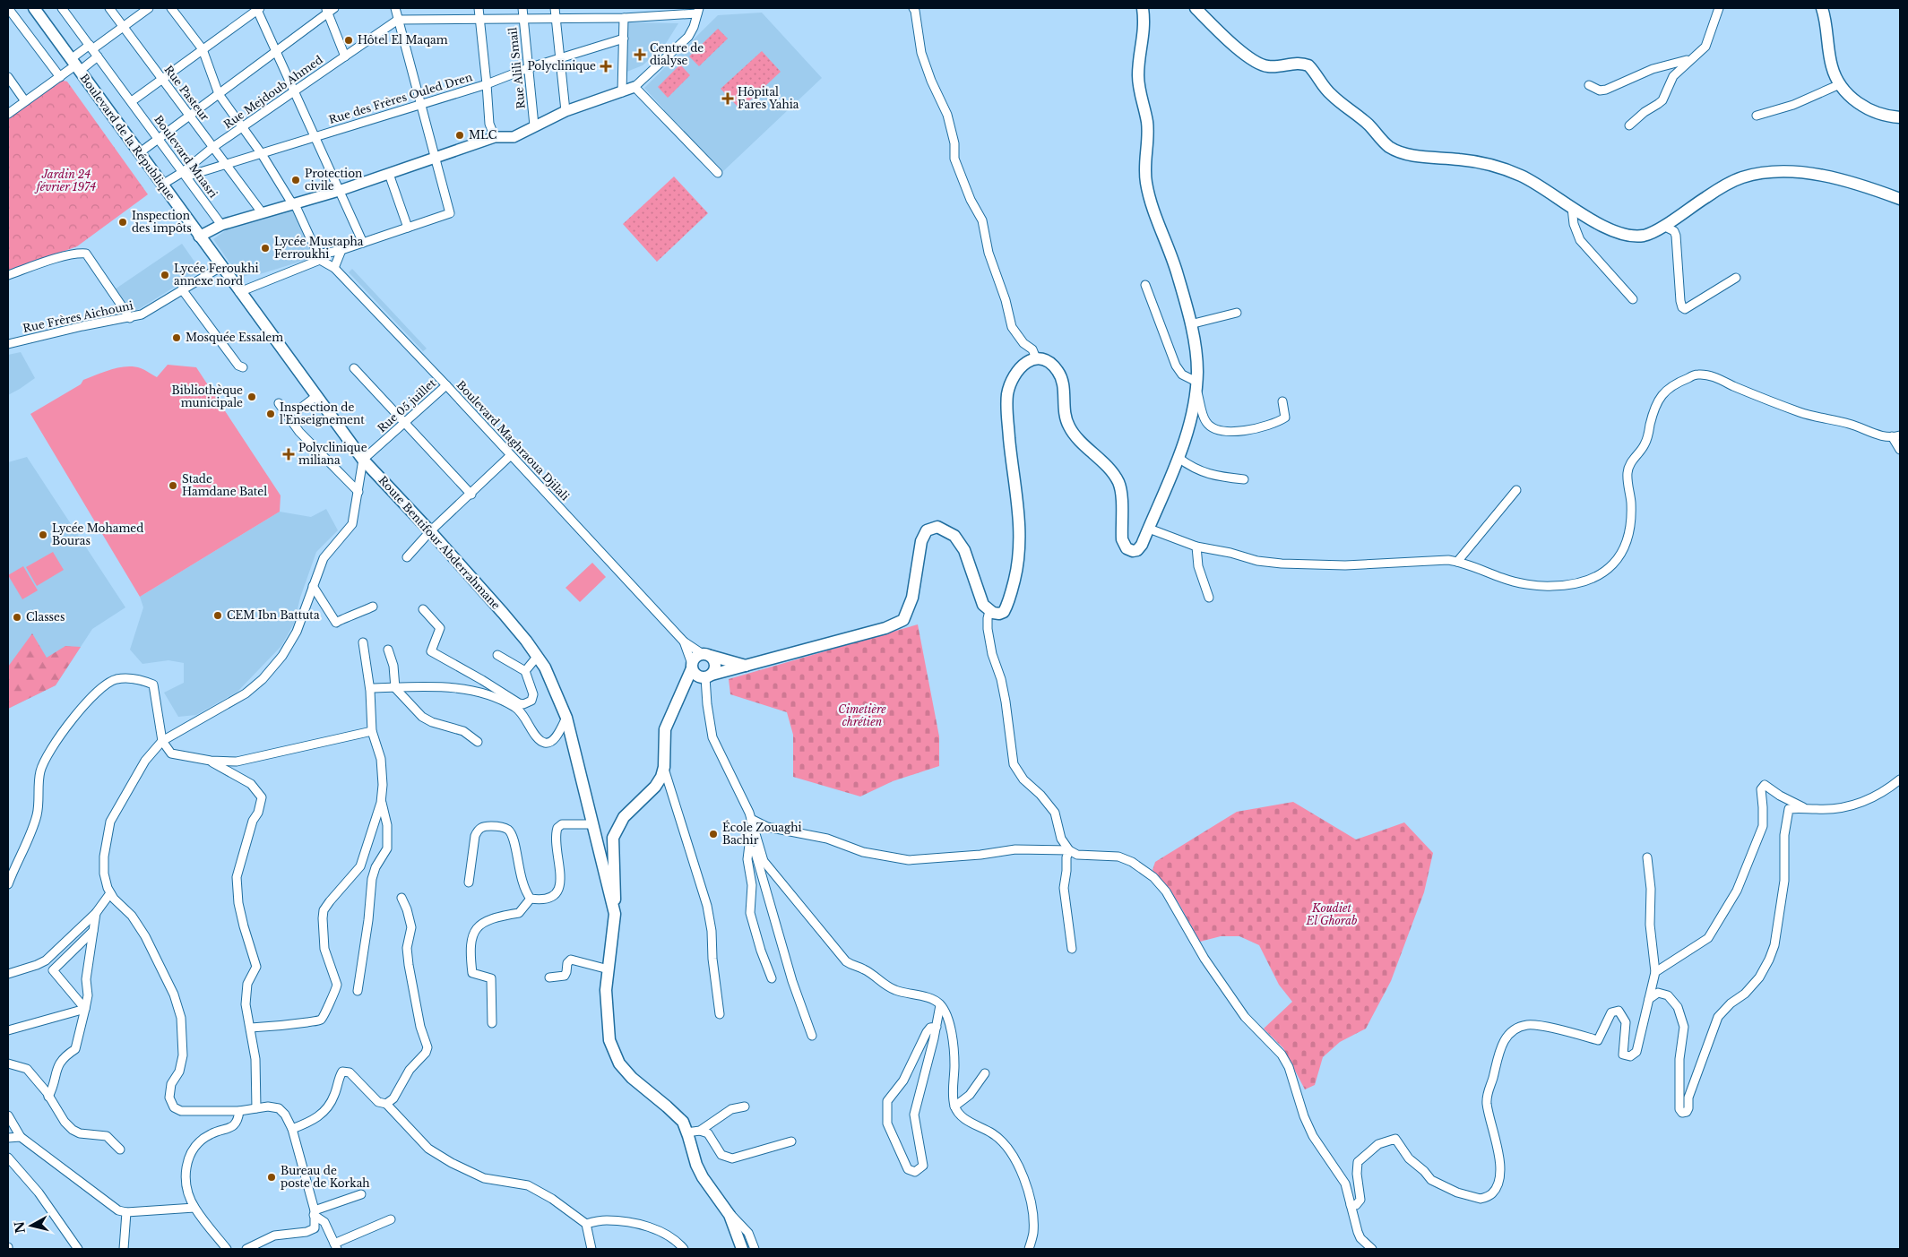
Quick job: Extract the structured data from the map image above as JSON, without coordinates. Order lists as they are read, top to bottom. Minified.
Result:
{"streets":{"main road":["Boulevard de la République","Route Bentifour Abderrahmane"],"street":["Rue Alili Smail","Rue Mejdoub Ahmed","Rue Pasteur","Rue des Frères Ouled Dren","Boulevard Mnasri","Rue Frères Aichouni","Rue 05 juillet","Boulevard Maghraoua Djilali"]},"crossings":[["Rue Alili Smail","Rue des Frères Ouled Dren"],["Rue Mejdoub Ahmed","Rue Pasteur"],["Rue Mejdoub Ahmed","Rue des Frères Ouled Dren"],["Rue Mejdoub Ahmed","Boulevard de la République"],["Rue Mejdoub Ahmed","Boulevard Mnasri"],["Rue Pasteur","Rue des Frères Ouled Dren"],["Rue des Frères Ouled Dren","Boulevard Mnasri"],["Boulevard de la République","Rue Frères Aichouni"],["Boulevard de la République","Route Bentifour Abderrahmane"],["Rue Frères Aichouni","Route Bentifour Abderrahmane"],["Rue 05 juillet","Boulevard Maghraoua Djilali"],["Rue 05 juillet","Route Bentifour Abderrahmane"]],"parks":["Jardin 24 février 1974","Cimetière chrétien","Koudiet El Ghorab"],"places":{"other":["Hôtel El Maqam","MLC","Protection civile","Inspection des impôts","Lycée Mustapha Ferroukhi","Lycée Feroukhi annexe nord","Mosquée Essalem","Bibliothèque municipale","Inspection de l'Enseignement","Stade Hamdane Batel","Lycée Mohamed Bouras","CEM Ibn Battuta","Classes","École Zouaghi Bachir","Bureau de poste de Korkah"],"health":["Centre de dialyse","Polyclinique","Hôpital Fares Yahia","Polyclinique miliana"]},"north":"left"}
